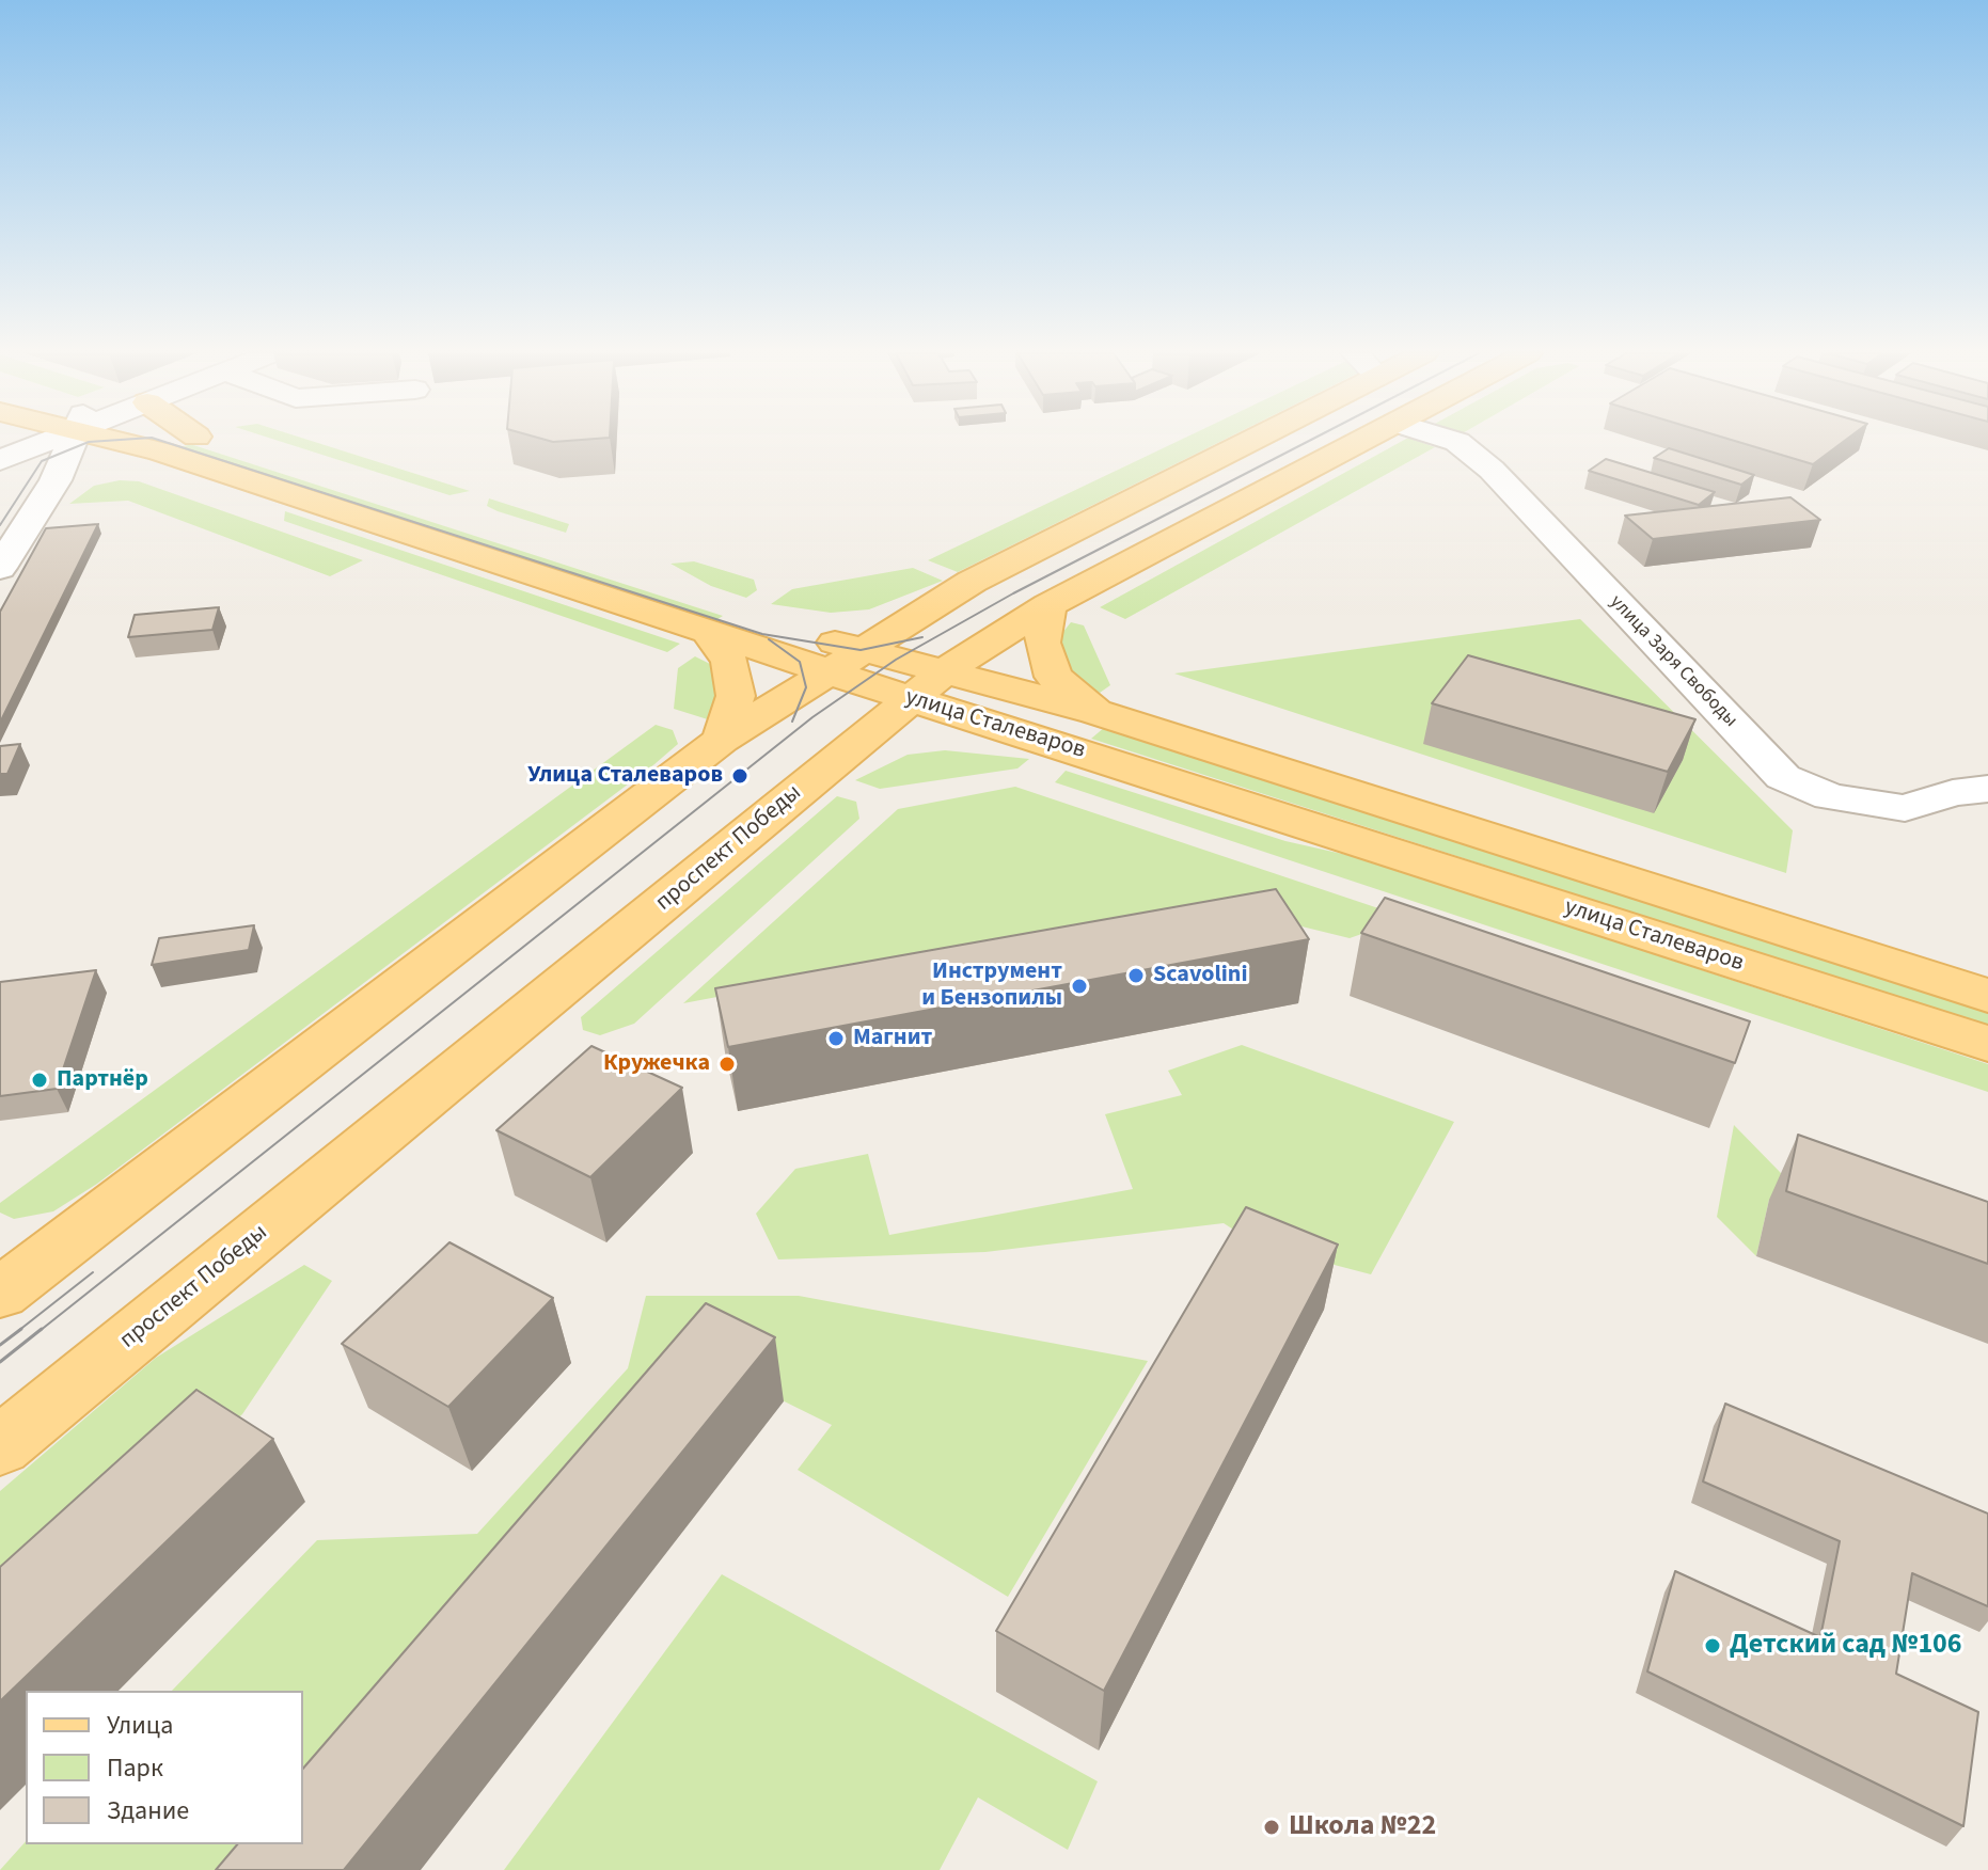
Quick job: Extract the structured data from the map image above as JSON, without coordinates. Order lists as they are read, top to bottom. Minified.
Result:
{"streets":{"main road":["улица Сталеваров","проспект Победы"],"street":["улица Заря Свободы"]},"crossings":[["улица Сталеваров","проспект Победы"]],"places":["Улица Сталеваров","Scavolini","Инструмент и Бензопилы","Магнит","Кружечка","Партнёр","Детский сад №106","Школа №22"],"legend":["Улица","Парк","Здание"]}
